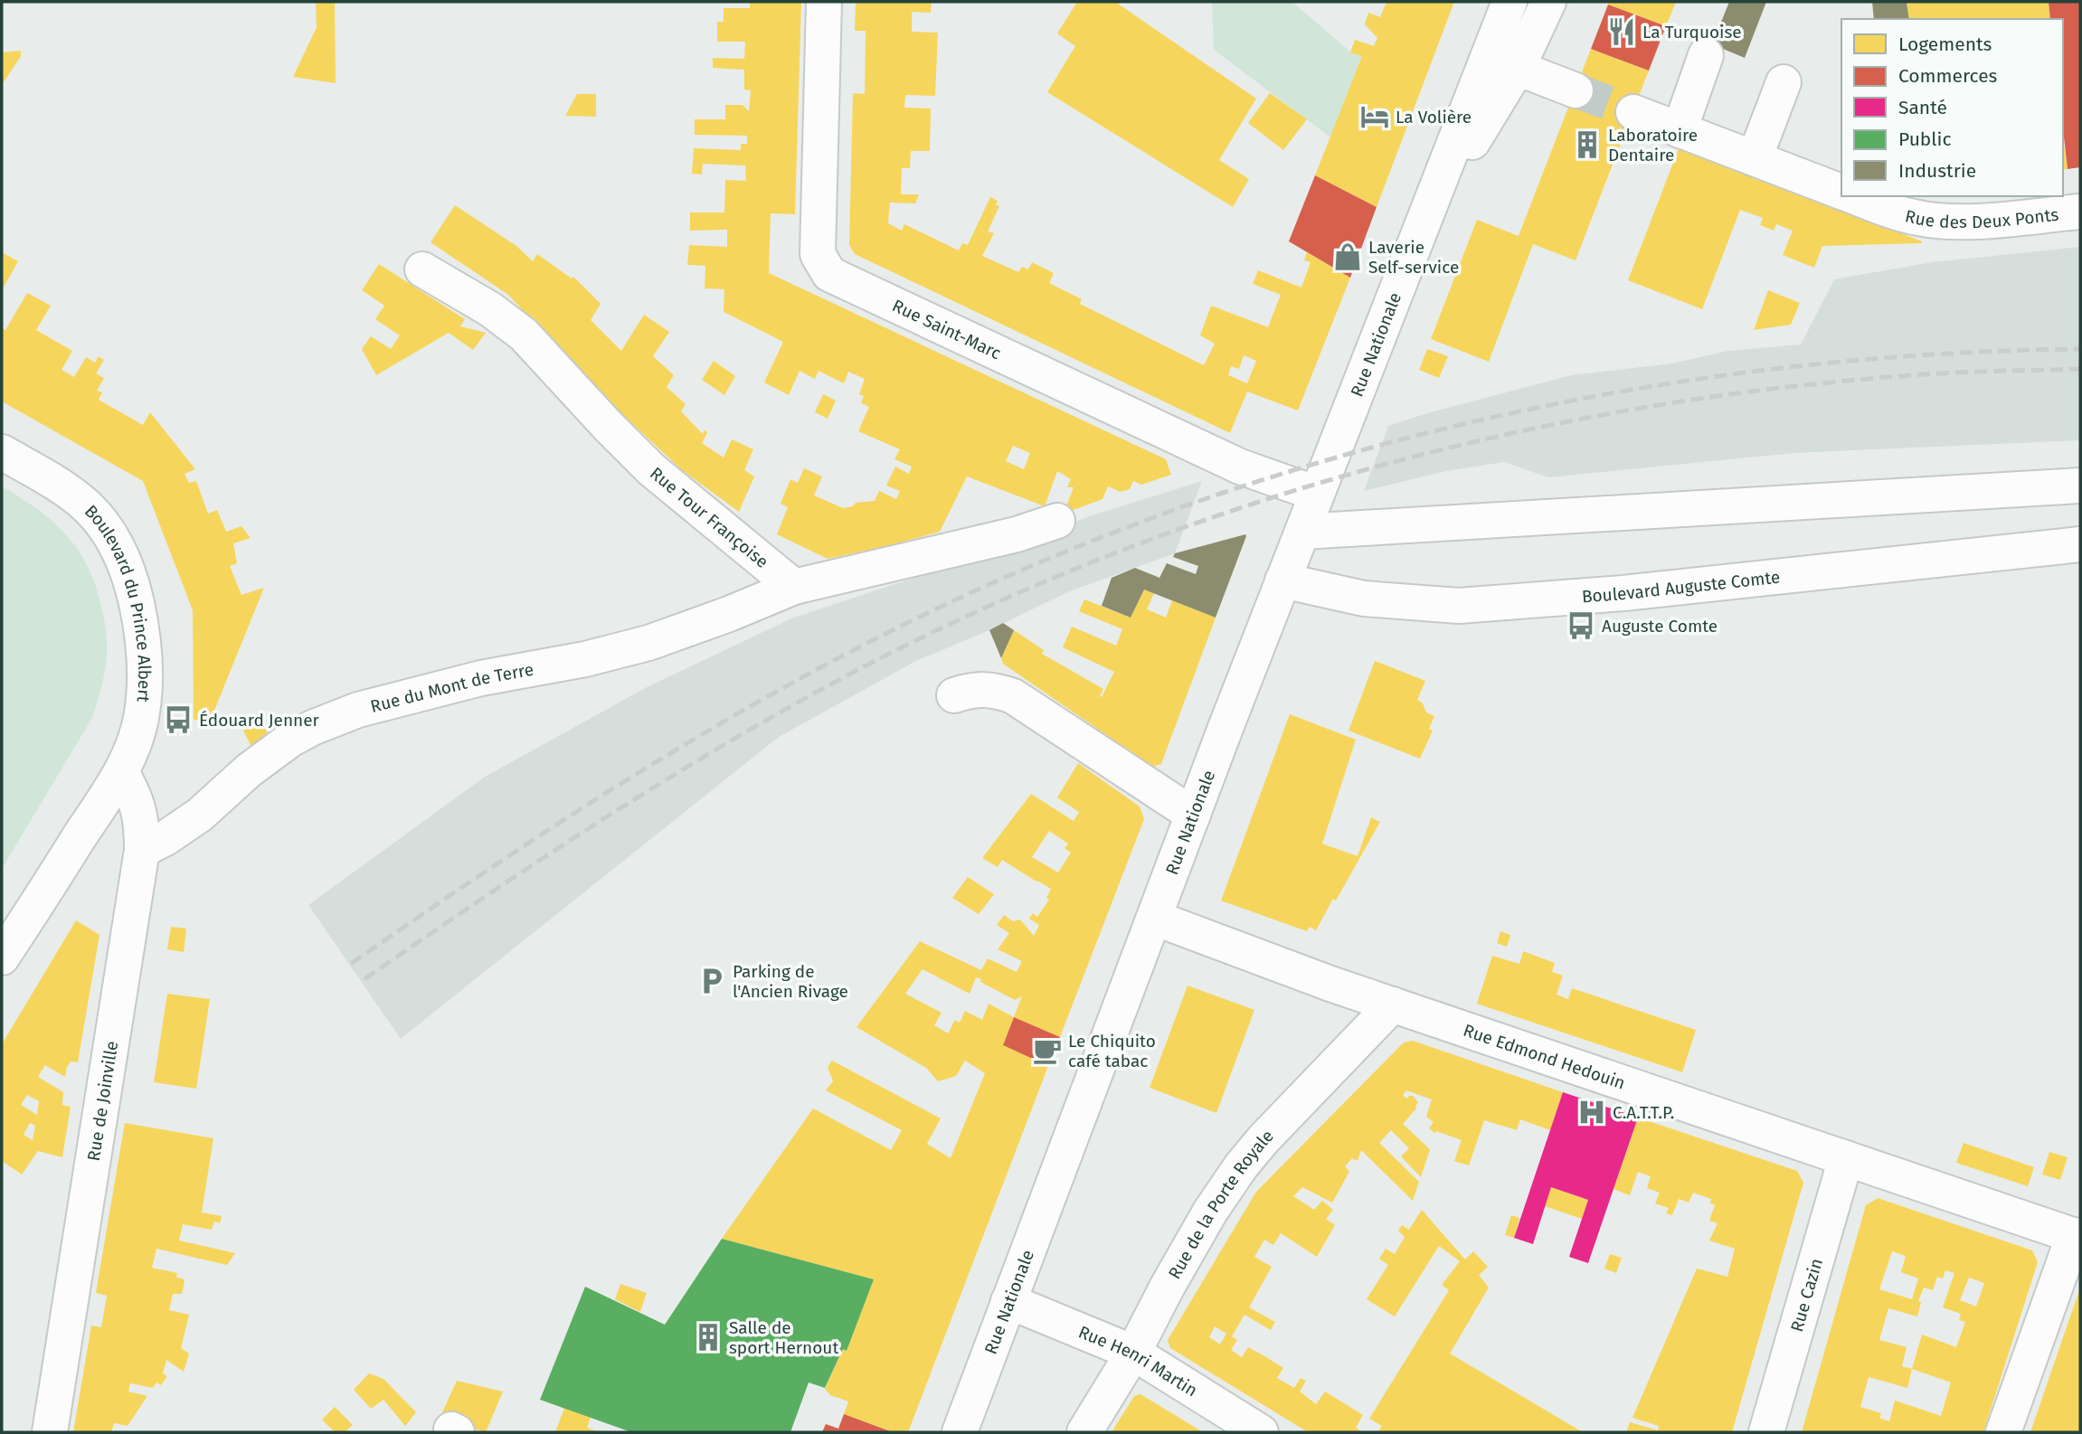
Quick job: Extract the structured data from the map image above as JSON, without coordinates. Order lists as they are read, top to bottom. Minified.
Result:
{"streets":{"street":["Rue des Deux Ponts","Rue Saint-Marc","Rue Nationale","Rue Tour Françoise","Boulevard Auguste Comte","Boulevard du Prince Albert","Rue du Mont de Terre","Rue Edmond Hedouin","Rue de Joinville","Rue de la Porte Royale","Rue Cazin","Rue Henri Martin"]},"crossings":[["Rue Saint-Marc","Rue Nationale"],["Rue Nationale","Boulevard Auguste Comte"],["Rue Nationale","Rue Edmond Hedouin"],["Rue Nationale","Rue Henri Martin"],["Rue Tour Françoise","Rue du Mont de Terre"],["Boulevard du Prince Albert","Rue de Joinville"],["Rue du Mont de Terre","Rue de Joinville"],["Rue Edmond Hedouin","Rue de la Porte Royale"],["Rue Edmond Hedouin","Rue Cazin"],["Rue de la Porte Royale","Rue Henri Martin"]],"places":{"restaurant":["La Turquoise"],"hotel":["La Volière"],"building":["Laboratoire Dentaire","Salle de sport Hernout"],"shop":["Laverie Self-service"],"bus stop":["Auguste Comte","Édouard Jenner"],"parking":["Parking de l'Ancien Rivage"],"cafe":["Le Chiquito café tabac"],"hospital":["C.A.T.T.P."]},"legend":["Logements","Commerces","Santé","Public","Industrie"]}
